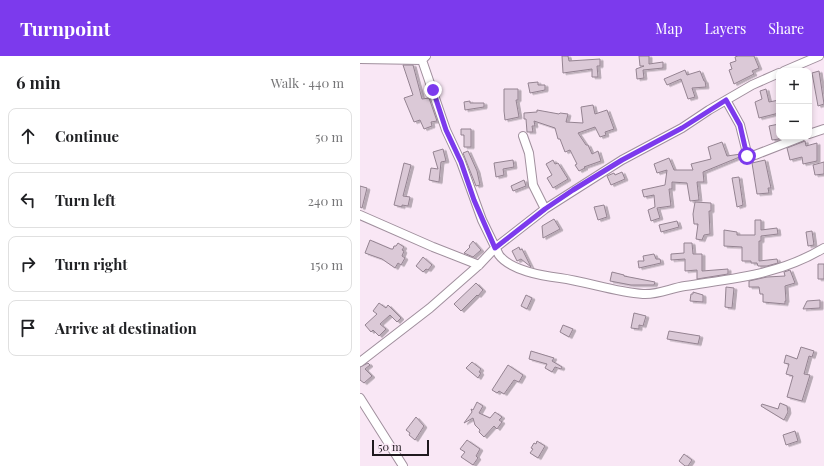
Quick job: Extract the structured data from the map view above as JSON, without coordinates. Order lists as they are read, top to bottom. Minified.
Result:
{"scale_bar":"50 m","page":{"header":"Turnpoint","nav":["Map","Layers","Share"],"heading":["6 min","Walk · 440 m"],"map_buttons":["+","−"],"list":[["Continue","50 m"],["Turn left","240 m"],["Turn right","150 m"],"Arrive at destination"],"scale":"50 m"}}
